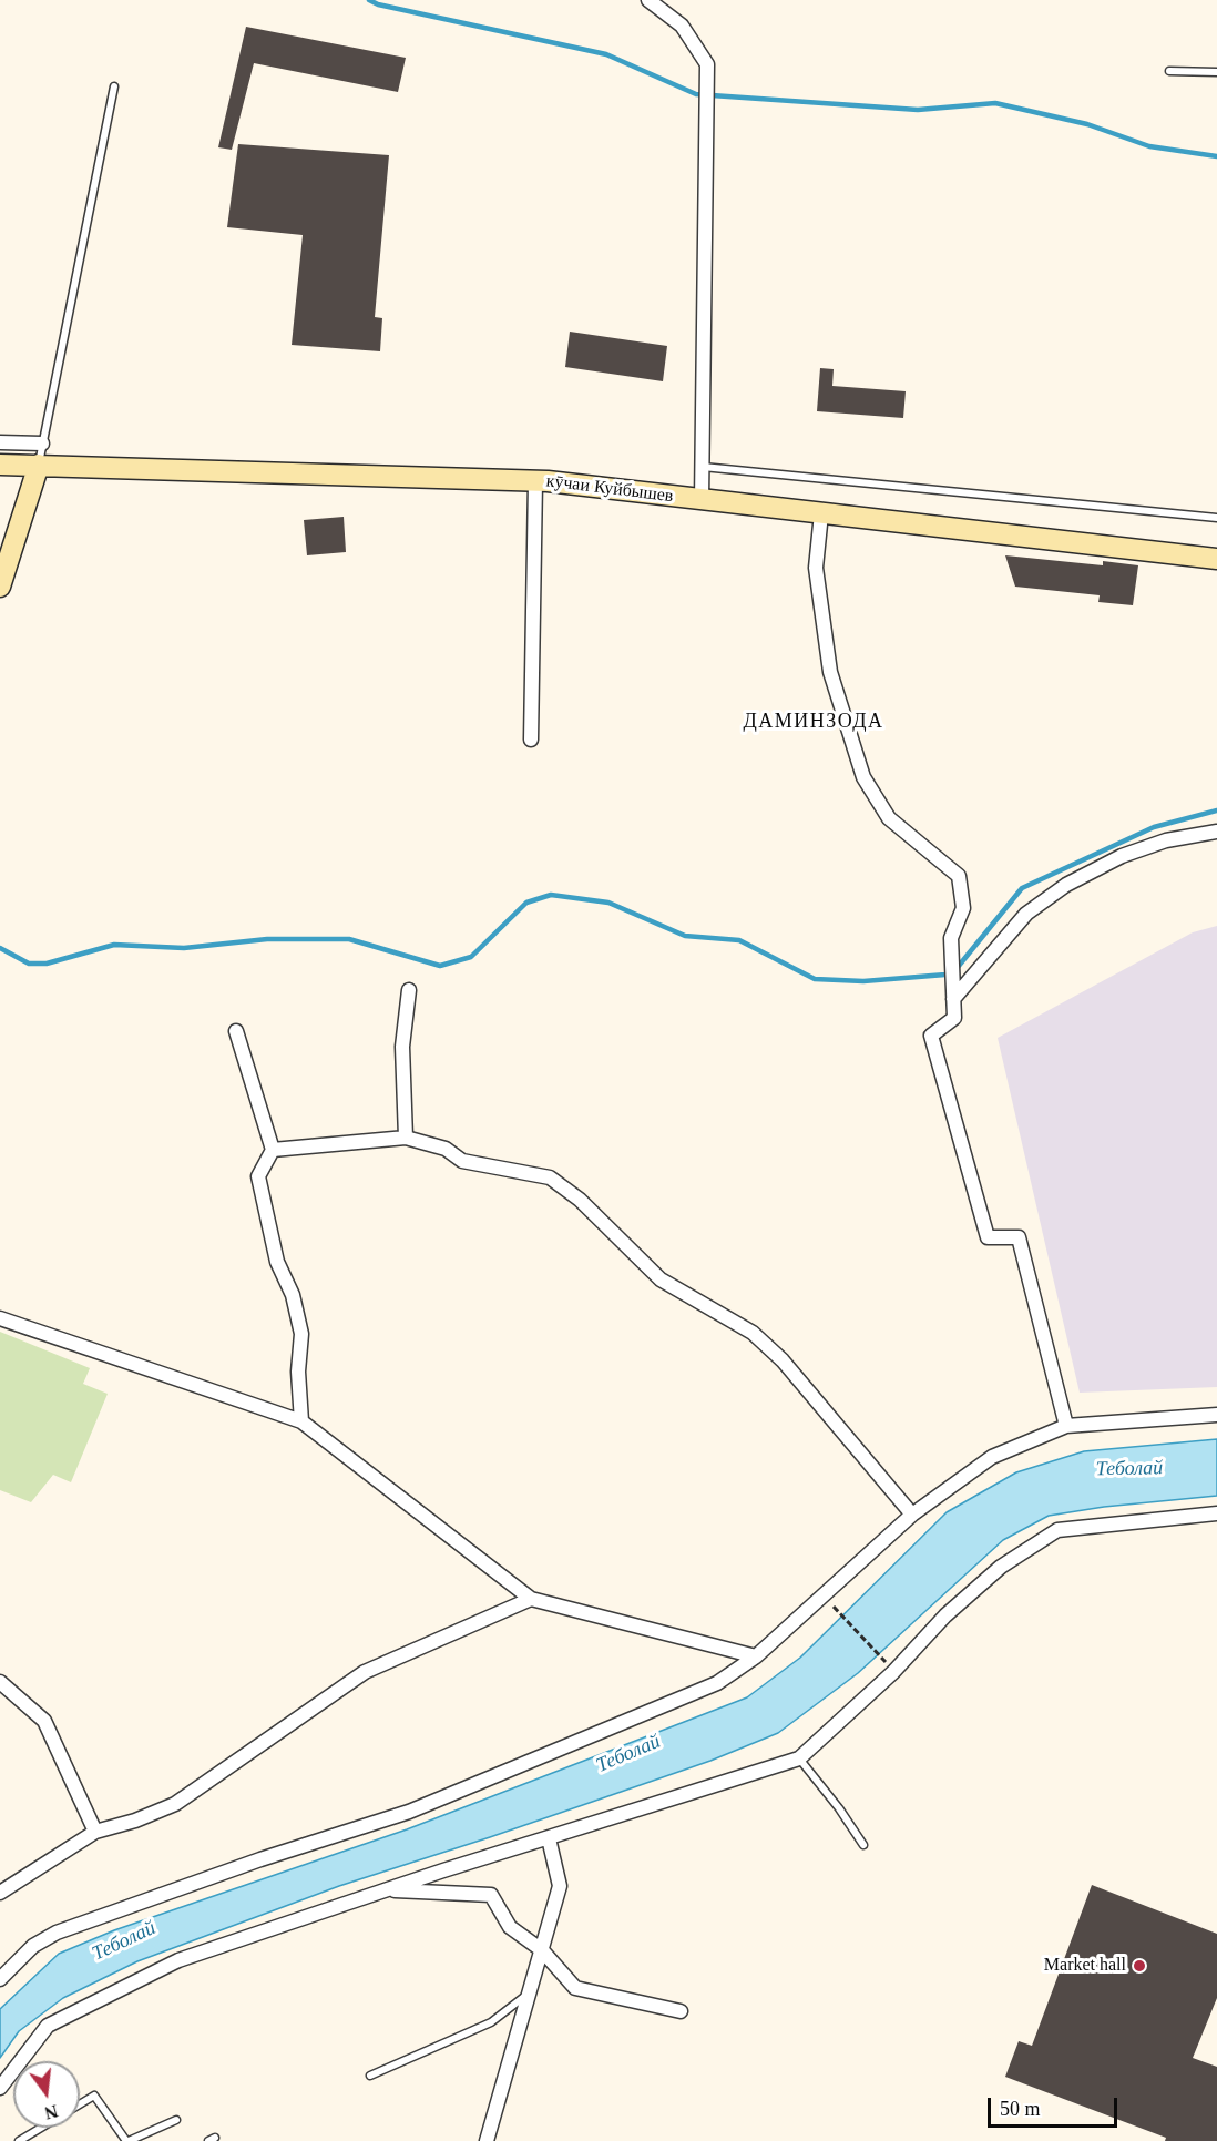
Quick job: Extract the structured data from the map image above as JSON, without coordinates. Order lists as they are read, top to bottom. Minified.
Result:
{"streets":{"main road":["кӯчаи Куйбышев"]},"districts":["ДАМИНЗОДА"],"water":["Теболай"],"places":["Market hall"],"scale_bar":"50 m","north":"bottom"}
